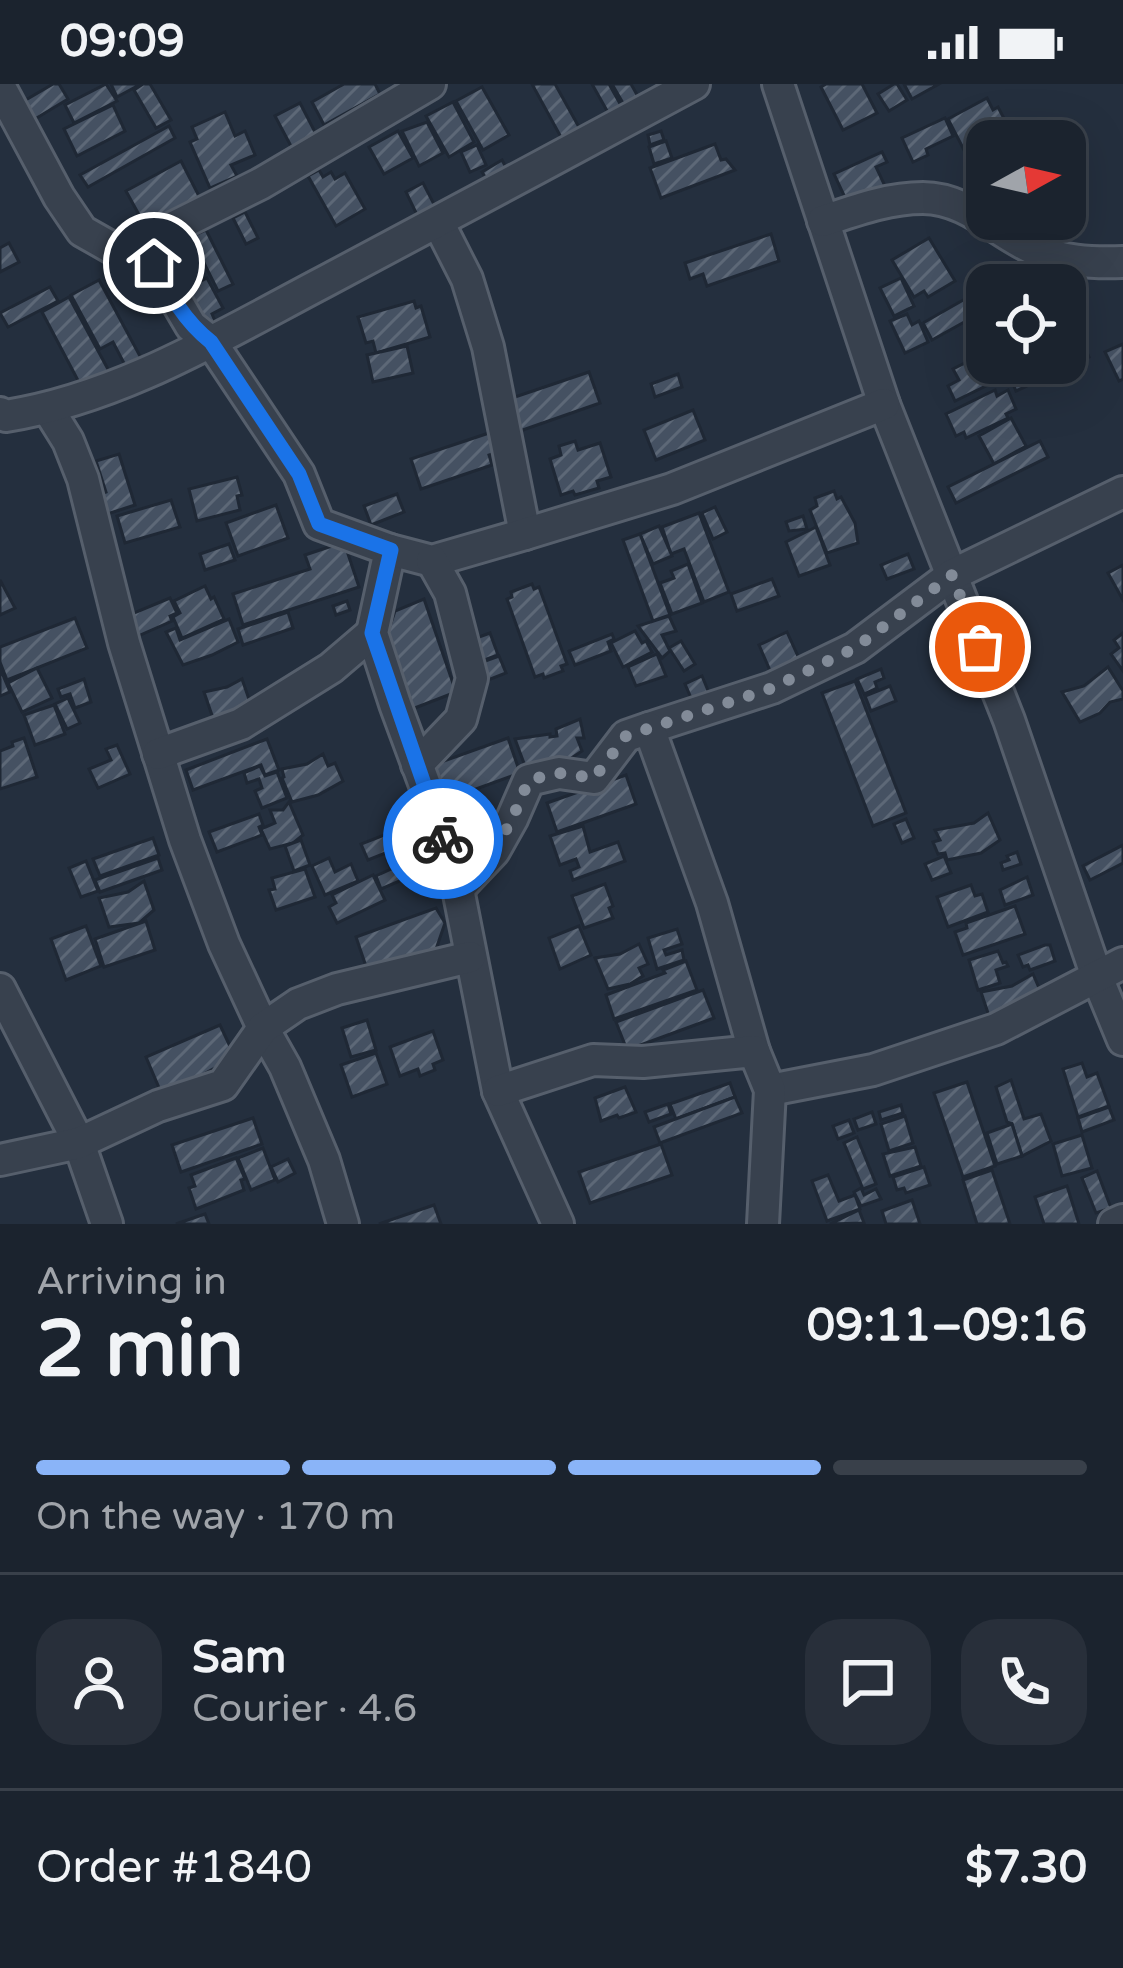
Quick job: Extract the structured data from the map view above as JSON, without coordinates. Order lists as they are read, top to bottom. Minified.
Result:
{"north":"right","page":{"status":"09:09","heading":["2 min","Arriving in","09:11–09:16"],"panel":["Sam","Courier · 4.6","Order #1840","$7.30"],"bar":"On the way · 170 m"}}
